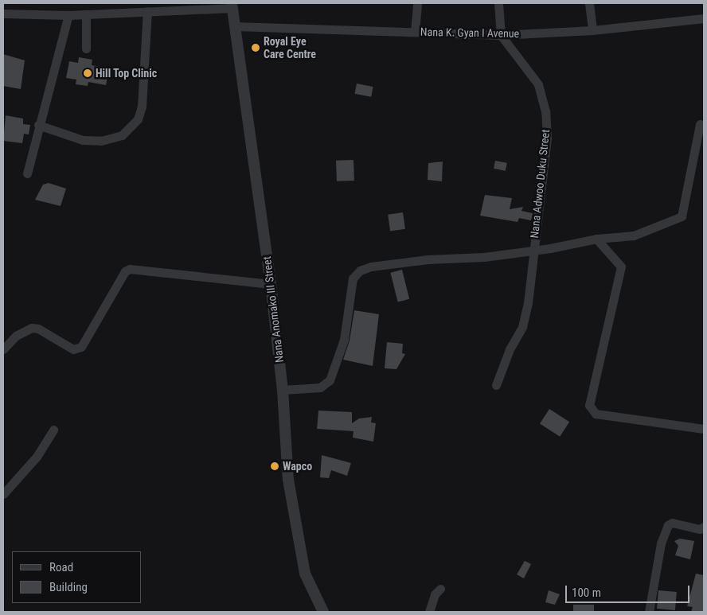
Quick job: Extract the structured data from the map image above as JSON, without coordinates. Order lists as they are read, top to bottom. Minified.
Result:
{"streets":{"street":["Nana K. Gyan I Avenue","Nana Adwoo Duku Street","Nana Anomako III Street"]},"crossings":[["Nana K. Gyan I Avenue","Nana Adwoo Duku Street"],["Nana K. Gyan I Avenue","Nana Anomako III Street"]],"places":["Royal Eye Care Centre","Hill Top Clinic","Wapco"],"legend":["Road","Building"],"scale_bar":"100 m"}
